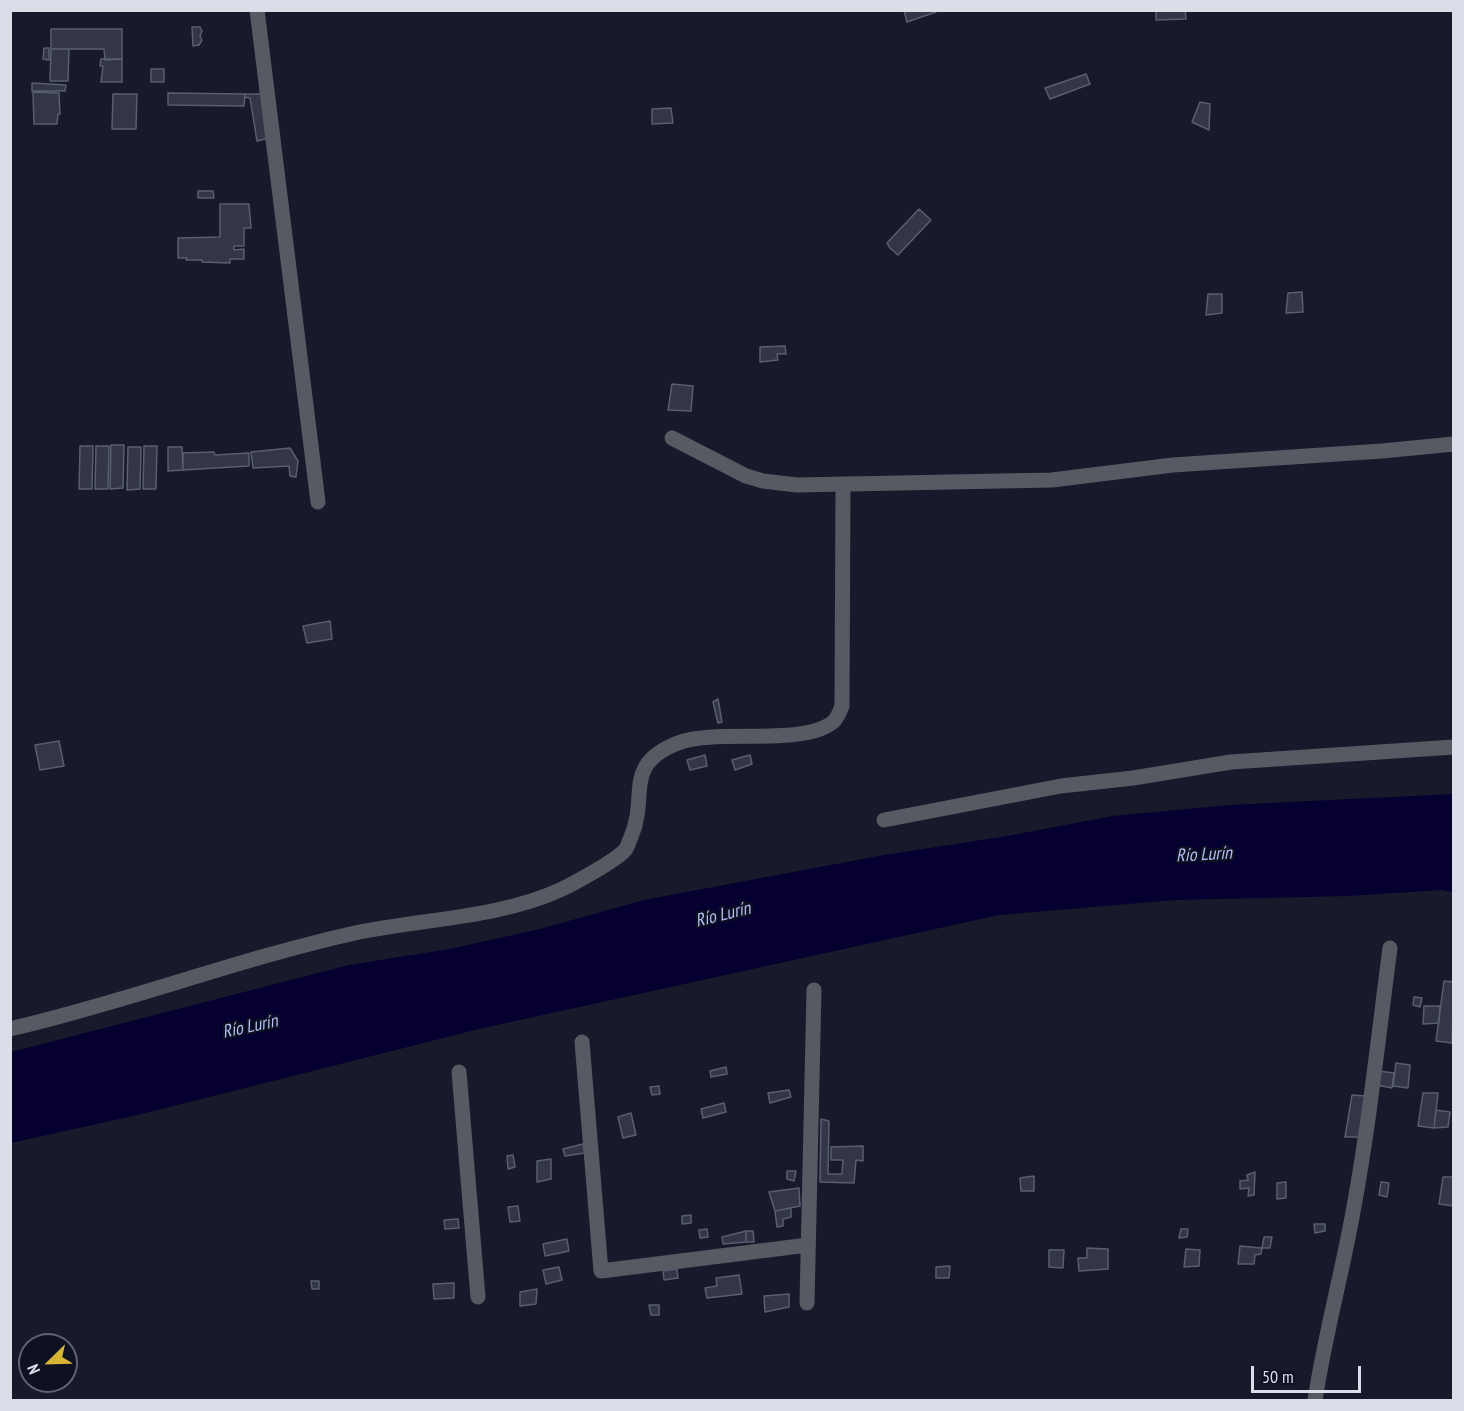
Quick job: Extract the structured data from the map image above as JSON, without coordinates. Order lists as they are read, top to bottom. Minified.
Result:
{"water":["Río Lurín"],"scale_bar":"50 m","north":"bottom left"}
